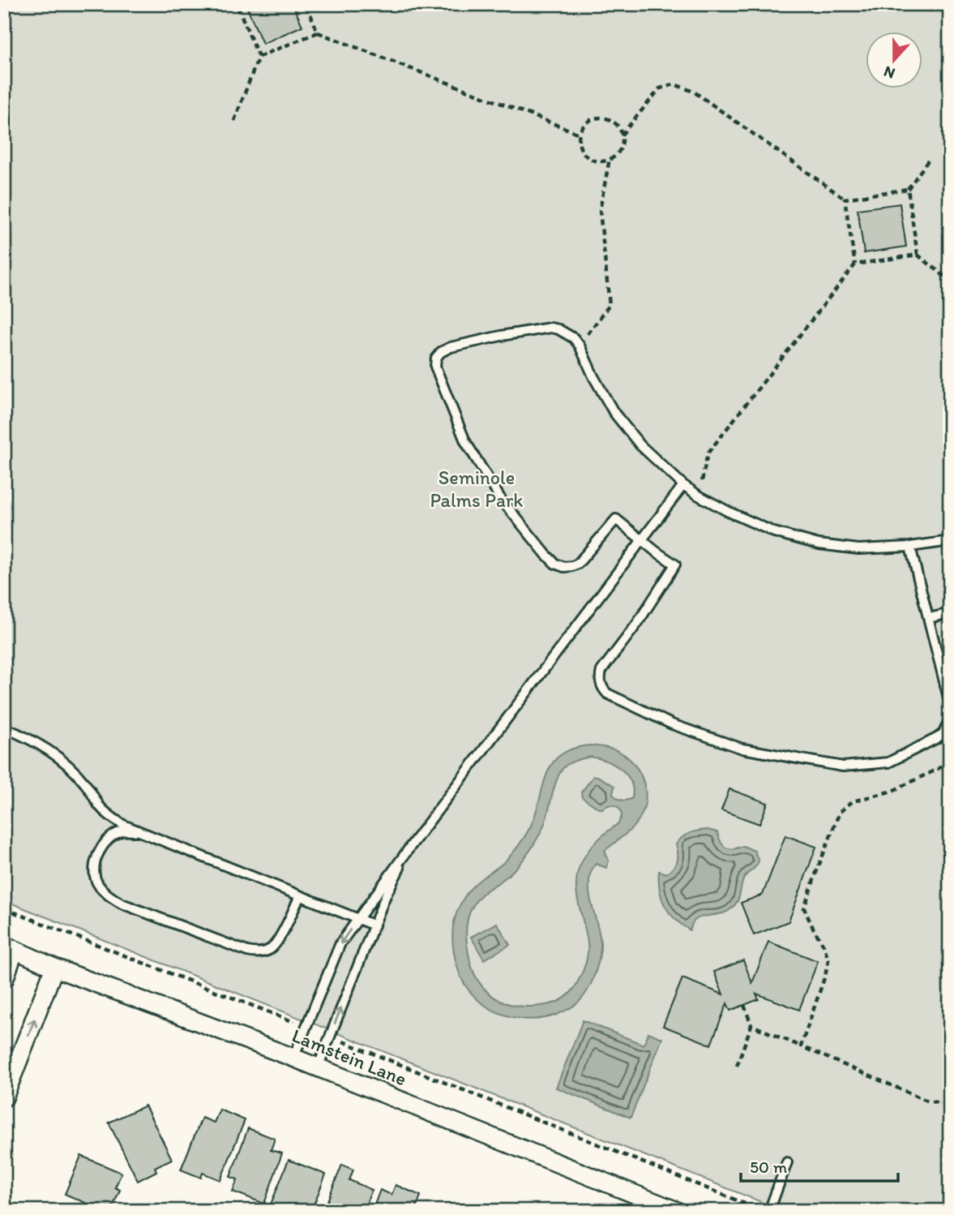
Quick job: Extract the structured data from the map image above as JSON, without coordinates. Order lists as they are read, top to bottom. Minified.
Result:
{"streets":{"street":["Lamstein Lane"]},"parks":["Seminole Palms Park"],"scale_bar":"50 m","north":"bottom"}
